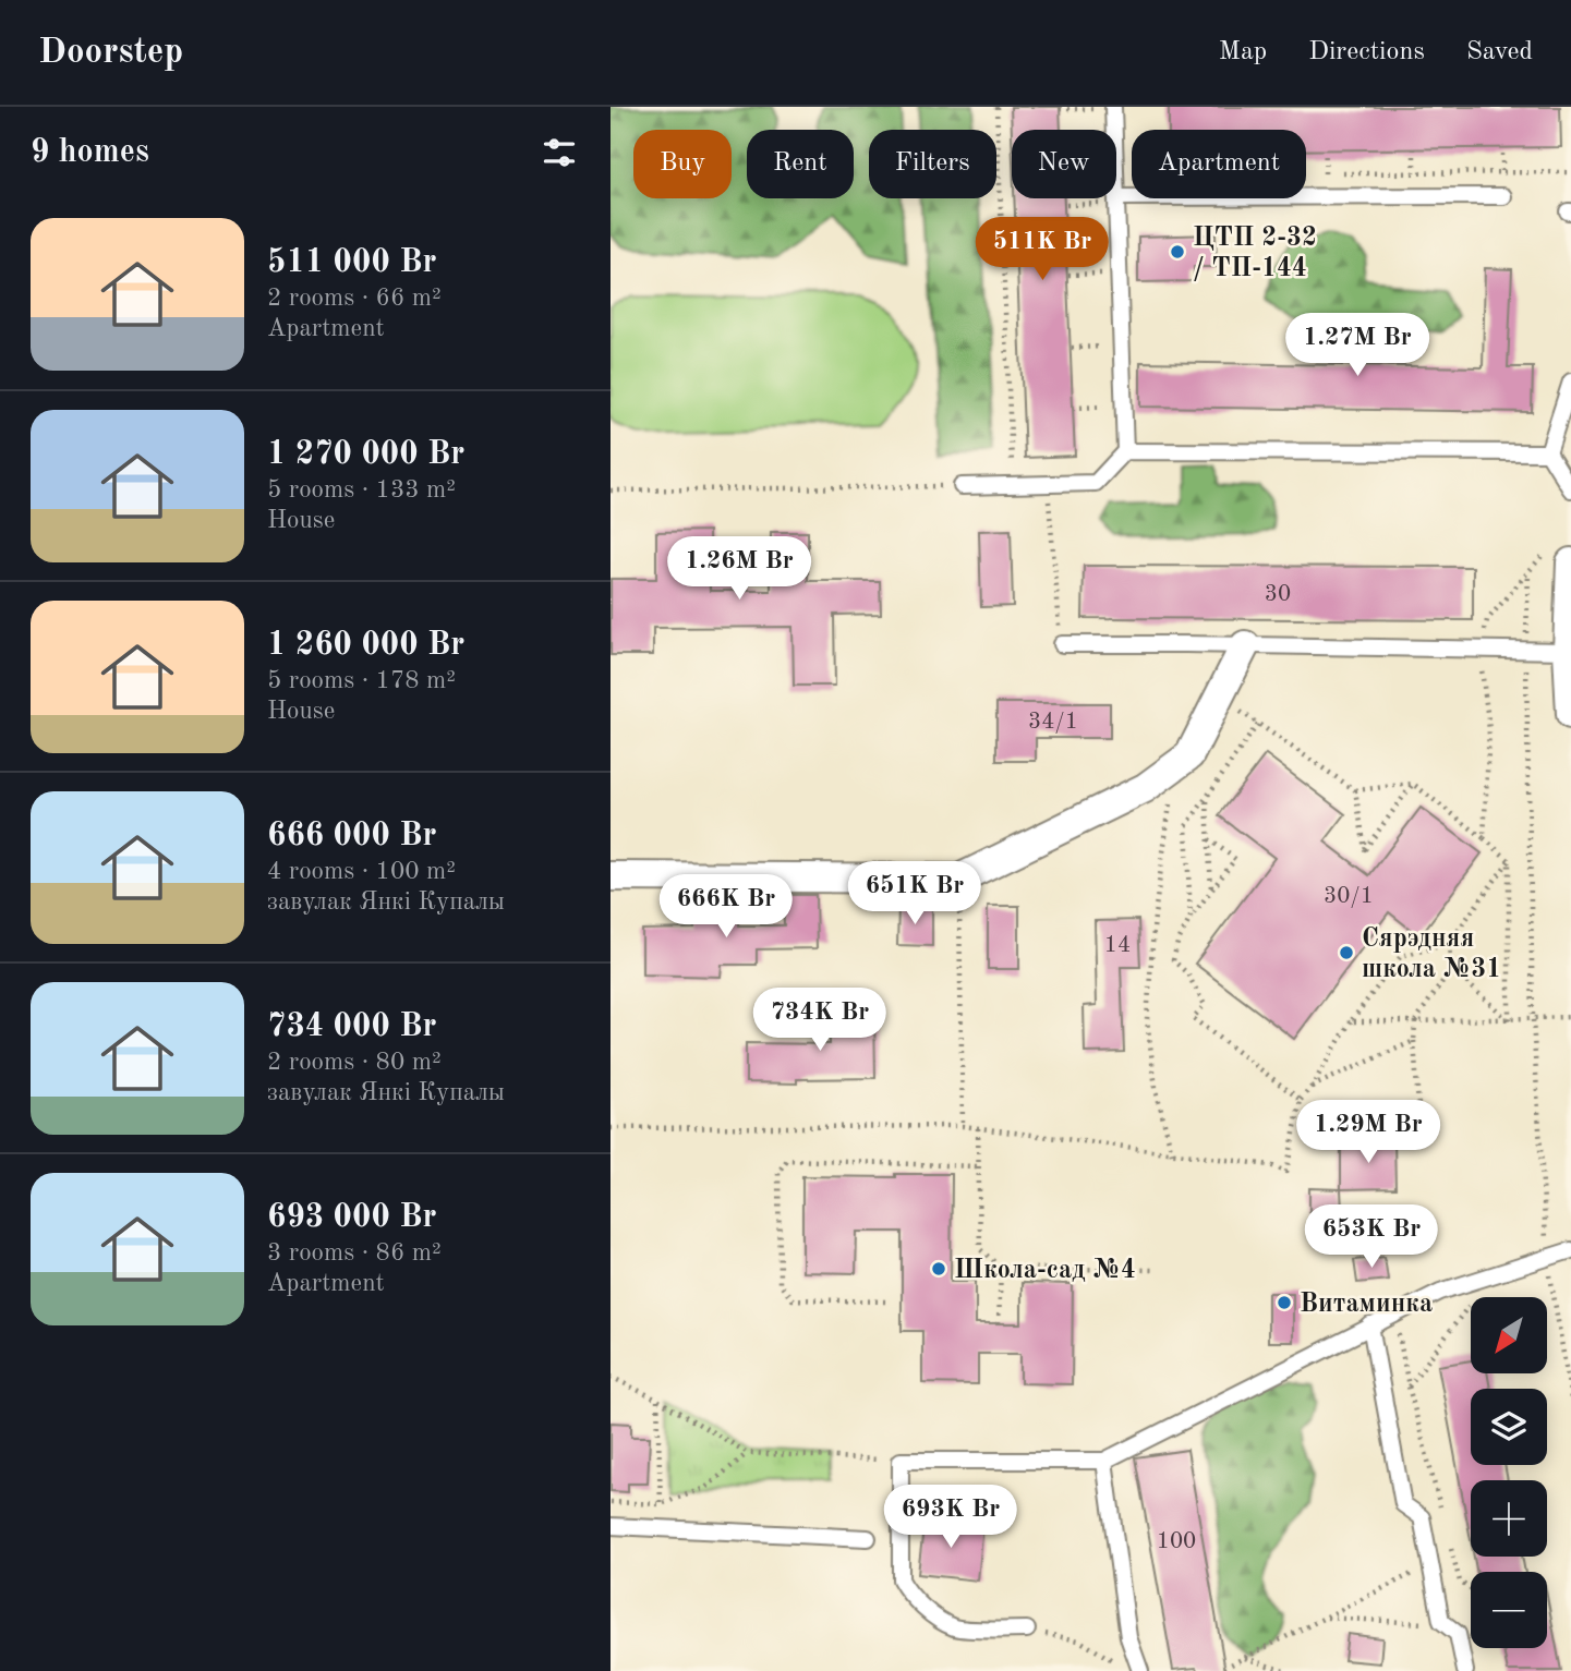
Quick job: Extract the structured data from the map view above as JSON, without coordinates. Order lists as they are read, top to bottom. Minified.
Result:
{"places":["ЦТП 2-32 / ТП-144","Сярэдняя школа №31","Школа-сад №4","Витаминка"],"house_numbers":["30","34/1","30/1","14","100"],"north":"bottom left","page":{"header":"Doorstep","nav":["Map","Directions","Saved"],"heading":"9 homes","chip":["Buy","Rent","Filters","New","Apartment"],"list":[{"name":"511 000 Br","note":"2 rooms · 66 m² · Apartment"},{"name":"1 270 000 Br","note":"5 rooms · 133 m² · House"},{"name":"1 260 000 Br","note":"5 rooms · 178 m² · House"},{"name":"666 000 Br","note":"4 rooms · 100 m² · завулак Янкі Купалы"},{"name":"734 000 Br","note":"2 rooms · 80 m² · завулак Янкі Купалы"},{"name":"693 000 Br","note":"3 rooms · 86 m² · Apartment"}],"price":["511K Br","1.27M Br","1.26M Br","651K Br","666K Br","734K Br","1.29M Br","653K Br","693K Br"],"map_buttons":["+","−"]}}
